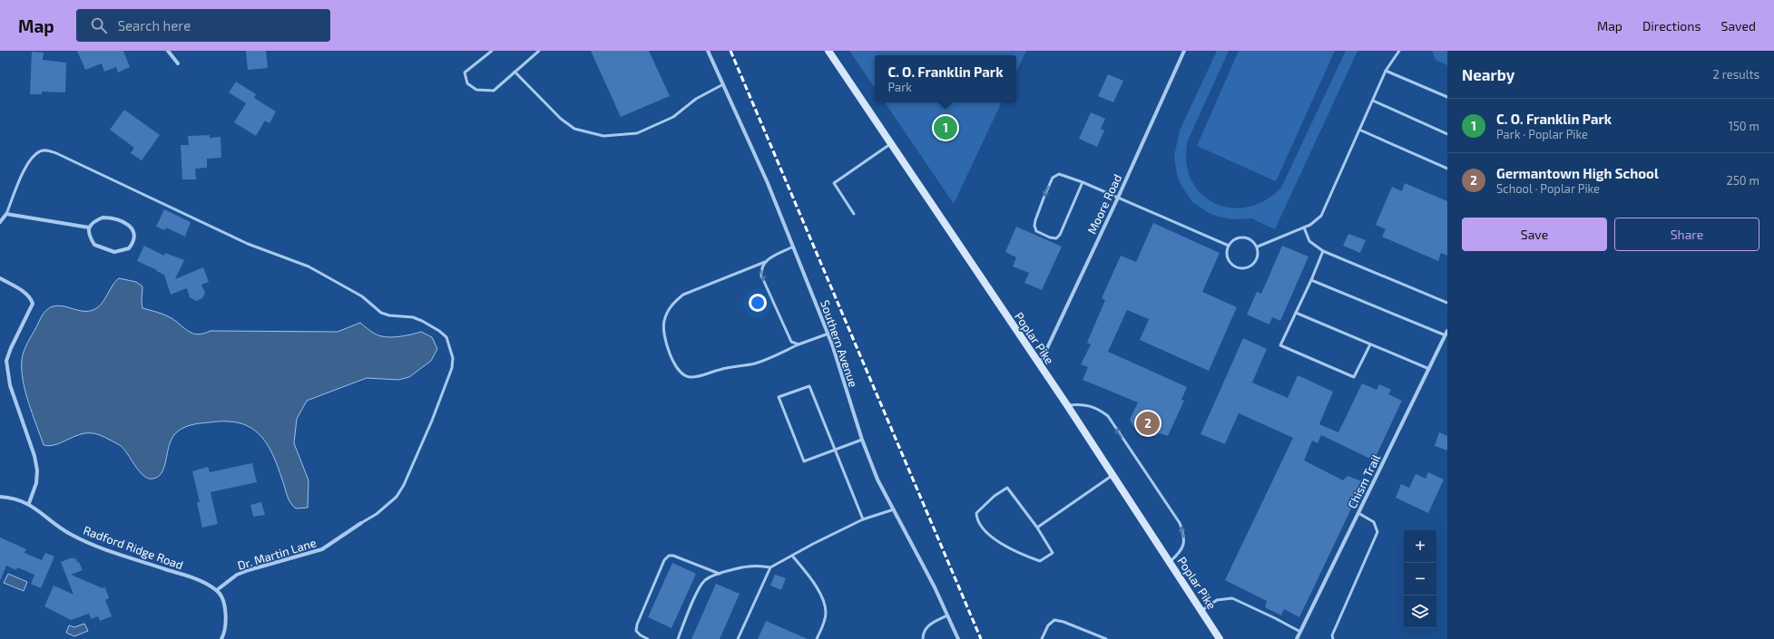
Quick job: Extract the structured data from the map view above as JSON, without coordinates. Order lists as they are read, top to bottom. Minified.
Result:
{"streets":{"main road":["Poplar Pike"],"street":["Moore Road","Southern Avenue","Chism Trail","Radford Ridge Road","Dr. Martin Lane"]},"crossings":[["Moore Road","Poplar Pike"],["Radford Ridge Road","Dr. Martin Lane"]],"page":{"header":"Map","search":"Search here","nav":["Map","Directions","Saved"],"heading":["Nearby","2 results"],"popup":["C. O. Franklin Park","Park"],"list":[{"mark":"1","name":"C. O. Franklin Park","note":"Park · Poplar Pike","value":"150 m"},{"mark":"2","name":"Germantown High School","note":"School · Poplar Pike","value":"250 m"}],"pins":["1","2"],"buttons":["Save","Share"],"map_buttons":["+","−"]}}
